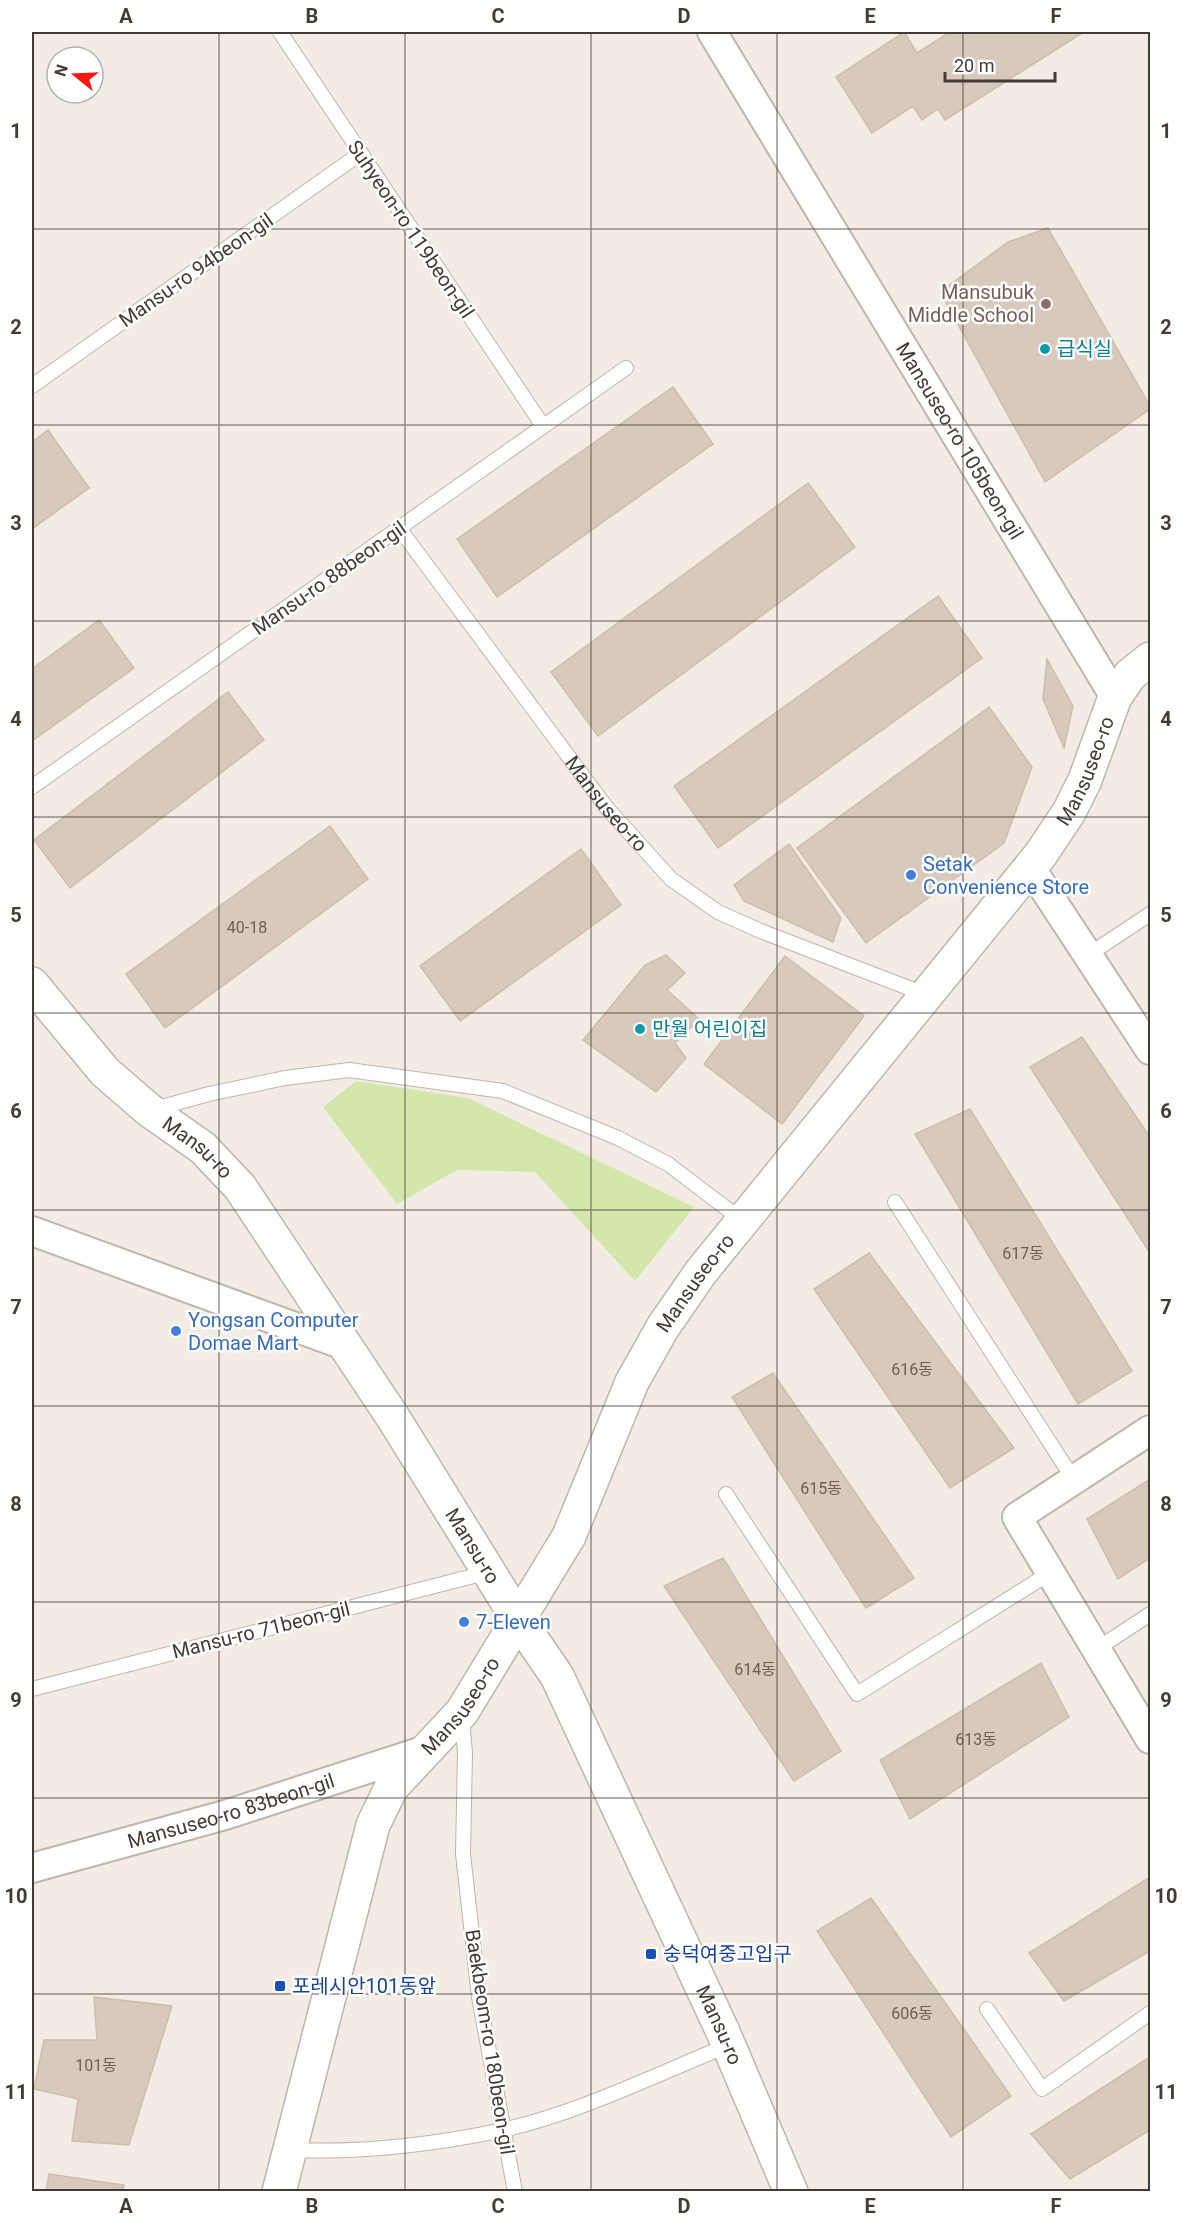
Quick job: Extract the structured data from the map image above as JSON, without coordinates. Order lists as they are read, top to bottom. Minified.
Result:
{"streets":{"street":["Mansuseo-ro 105beon-gil","Mansuseo-ro","Mansu-ro","Mansuseo-ro 83beon-gil"],"lane":["Suhyeon-ro 119beon-gil","Mansu-ro 94beon-gil","Mansu-ro 88beon-gil","Mansu-ro 71beon-gil","Baekbeom-ro 180beon-gil"]},"crossings":[["Suhyeon-ro 119beon-gil","Mansu-ro 94beon-gil"],["Suhyeon-ro 119beon-gil","Mansu-ro 88beon-gil"],["Mansuseo-ro 105beon-gil","Mansuseo-ro"],["Mansu-ro 88beon-gil","Mansuseo-ro"],["Mansuseo-ro","Mansu-ro"],["Mansuseo-ro","Mansuseo-ro 83beon-gil"],["Mansuseo-ro","Baekbeom-ro 180beon-gil"],["Mansu-ro","Mansu-ro 71beon-gil"]],"places":{"other":["Mansubuk Middle School","급식실","Setak Convenience Store","만월 어린이집","Yongsan Computer Domae Mart","7-Eleven"],"transit":["숭덕여중고입구","포레시안101동앞"]},"house_numbers":["40-18","617동","616동","615동","614동","613동","606동","101동"],"scale_bar":"20 m","north":"left","grid":{"columns":["A","B","C","D","E","F"],"rows":["1","2","3","4","5","6","7","8","9","10","11"]}}
